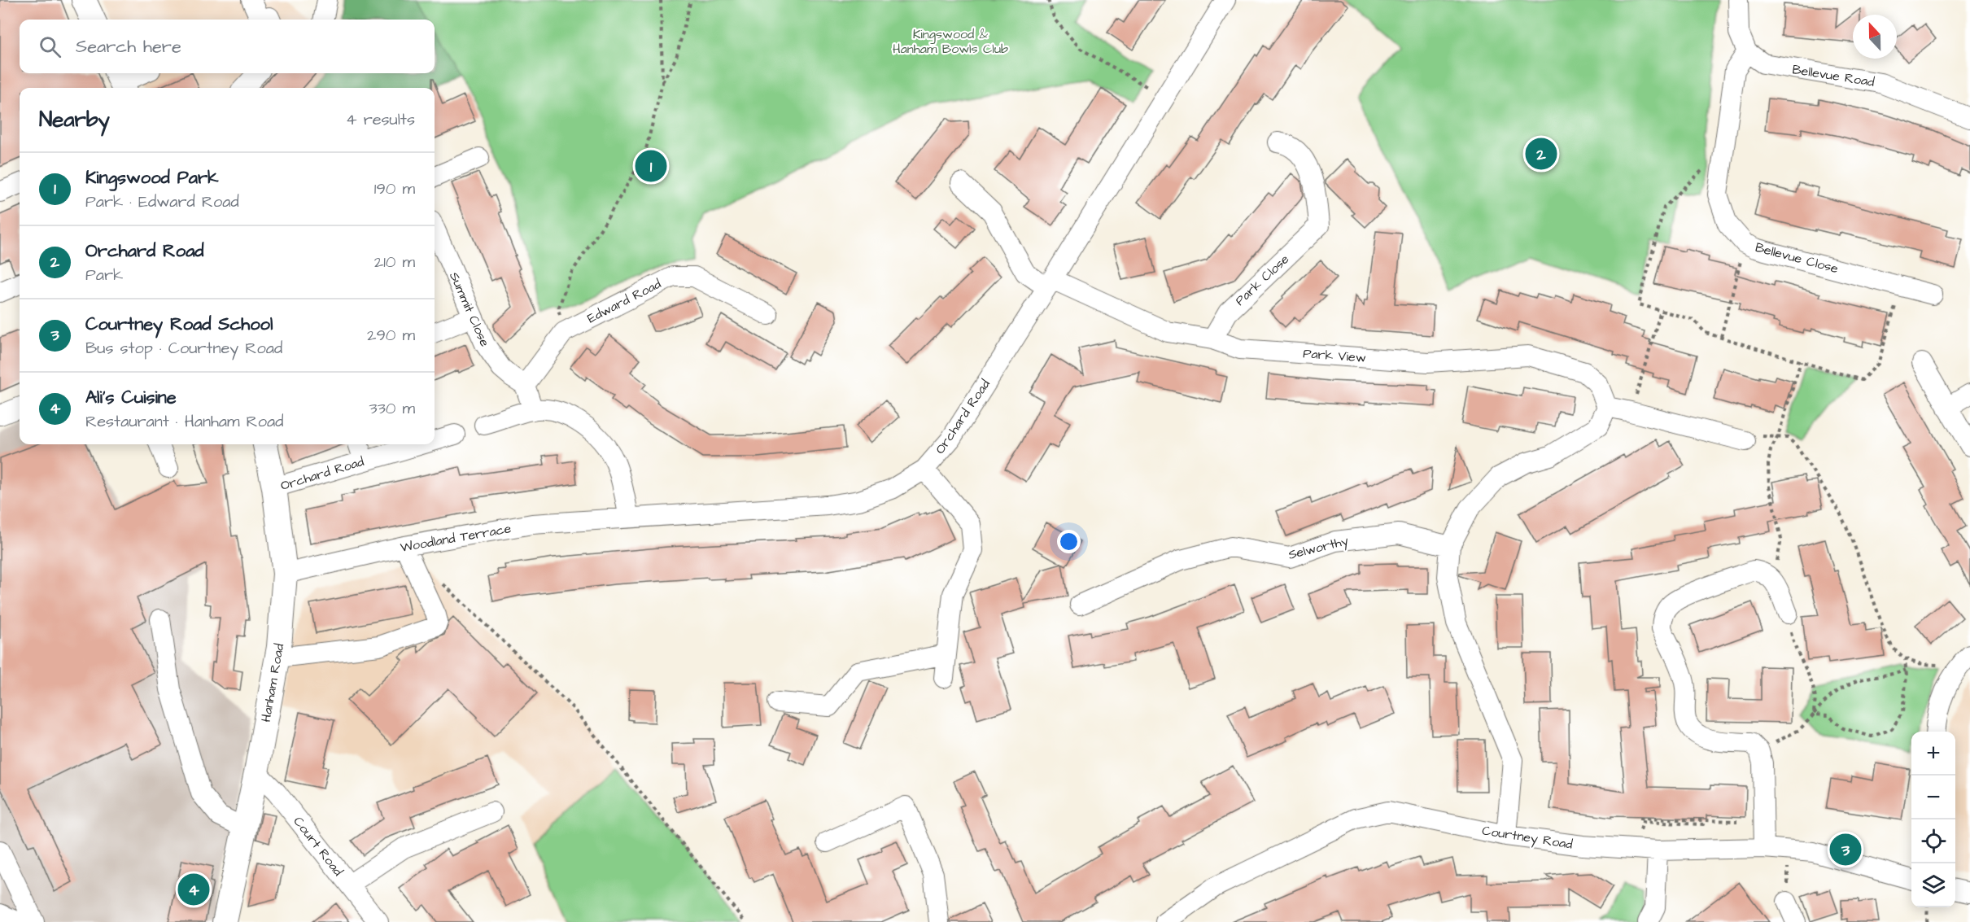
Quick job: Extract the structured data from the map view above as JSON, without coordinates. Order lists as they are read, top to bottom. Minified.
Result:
{"streets":{"main road":["Hanham Road"],"street":["Bellevue Road","Bellevue Close","Park Close","Edward Road","Summit Close","Park View","Orchard Road","Woodland Terrace","Selworthy","Courtney Road","Court Road"]},"crossings":[["Bellevue Road","Bellevue Close"],["Park Close","Park View"],["Edward Road","Summit Close"],["Park View","Orchard Road"],["Orchard Road","Woodland Terrace"],["Orchard Road","Hanham Road"],["Woodland Terrace","Hanham Road"],["Hanham Road","Court Road"]],"parks":["Kingswood & Hanham Bowls Club"],"north":"top","page":{"search":"Search here","heading":["Nearby","4 results"],"pins":["2","1","3","4"],"list":[{"mark":"1","name":"Kingswood Park","note":"Park · Edward Road","value":"190 m"},{"mark":"2","name":"Orchard Road","note":"Park","value":"210 m"},{"mark":"3","name":"Courtney Road School","note":"Bus stop · Courtney Road","value":"290 m"},{"mark":"4","name":"Ali's Cuisine","note":"Restaurant · Hanham Road","value":"330 m"}],"map_buttons":["+","−"]}}
